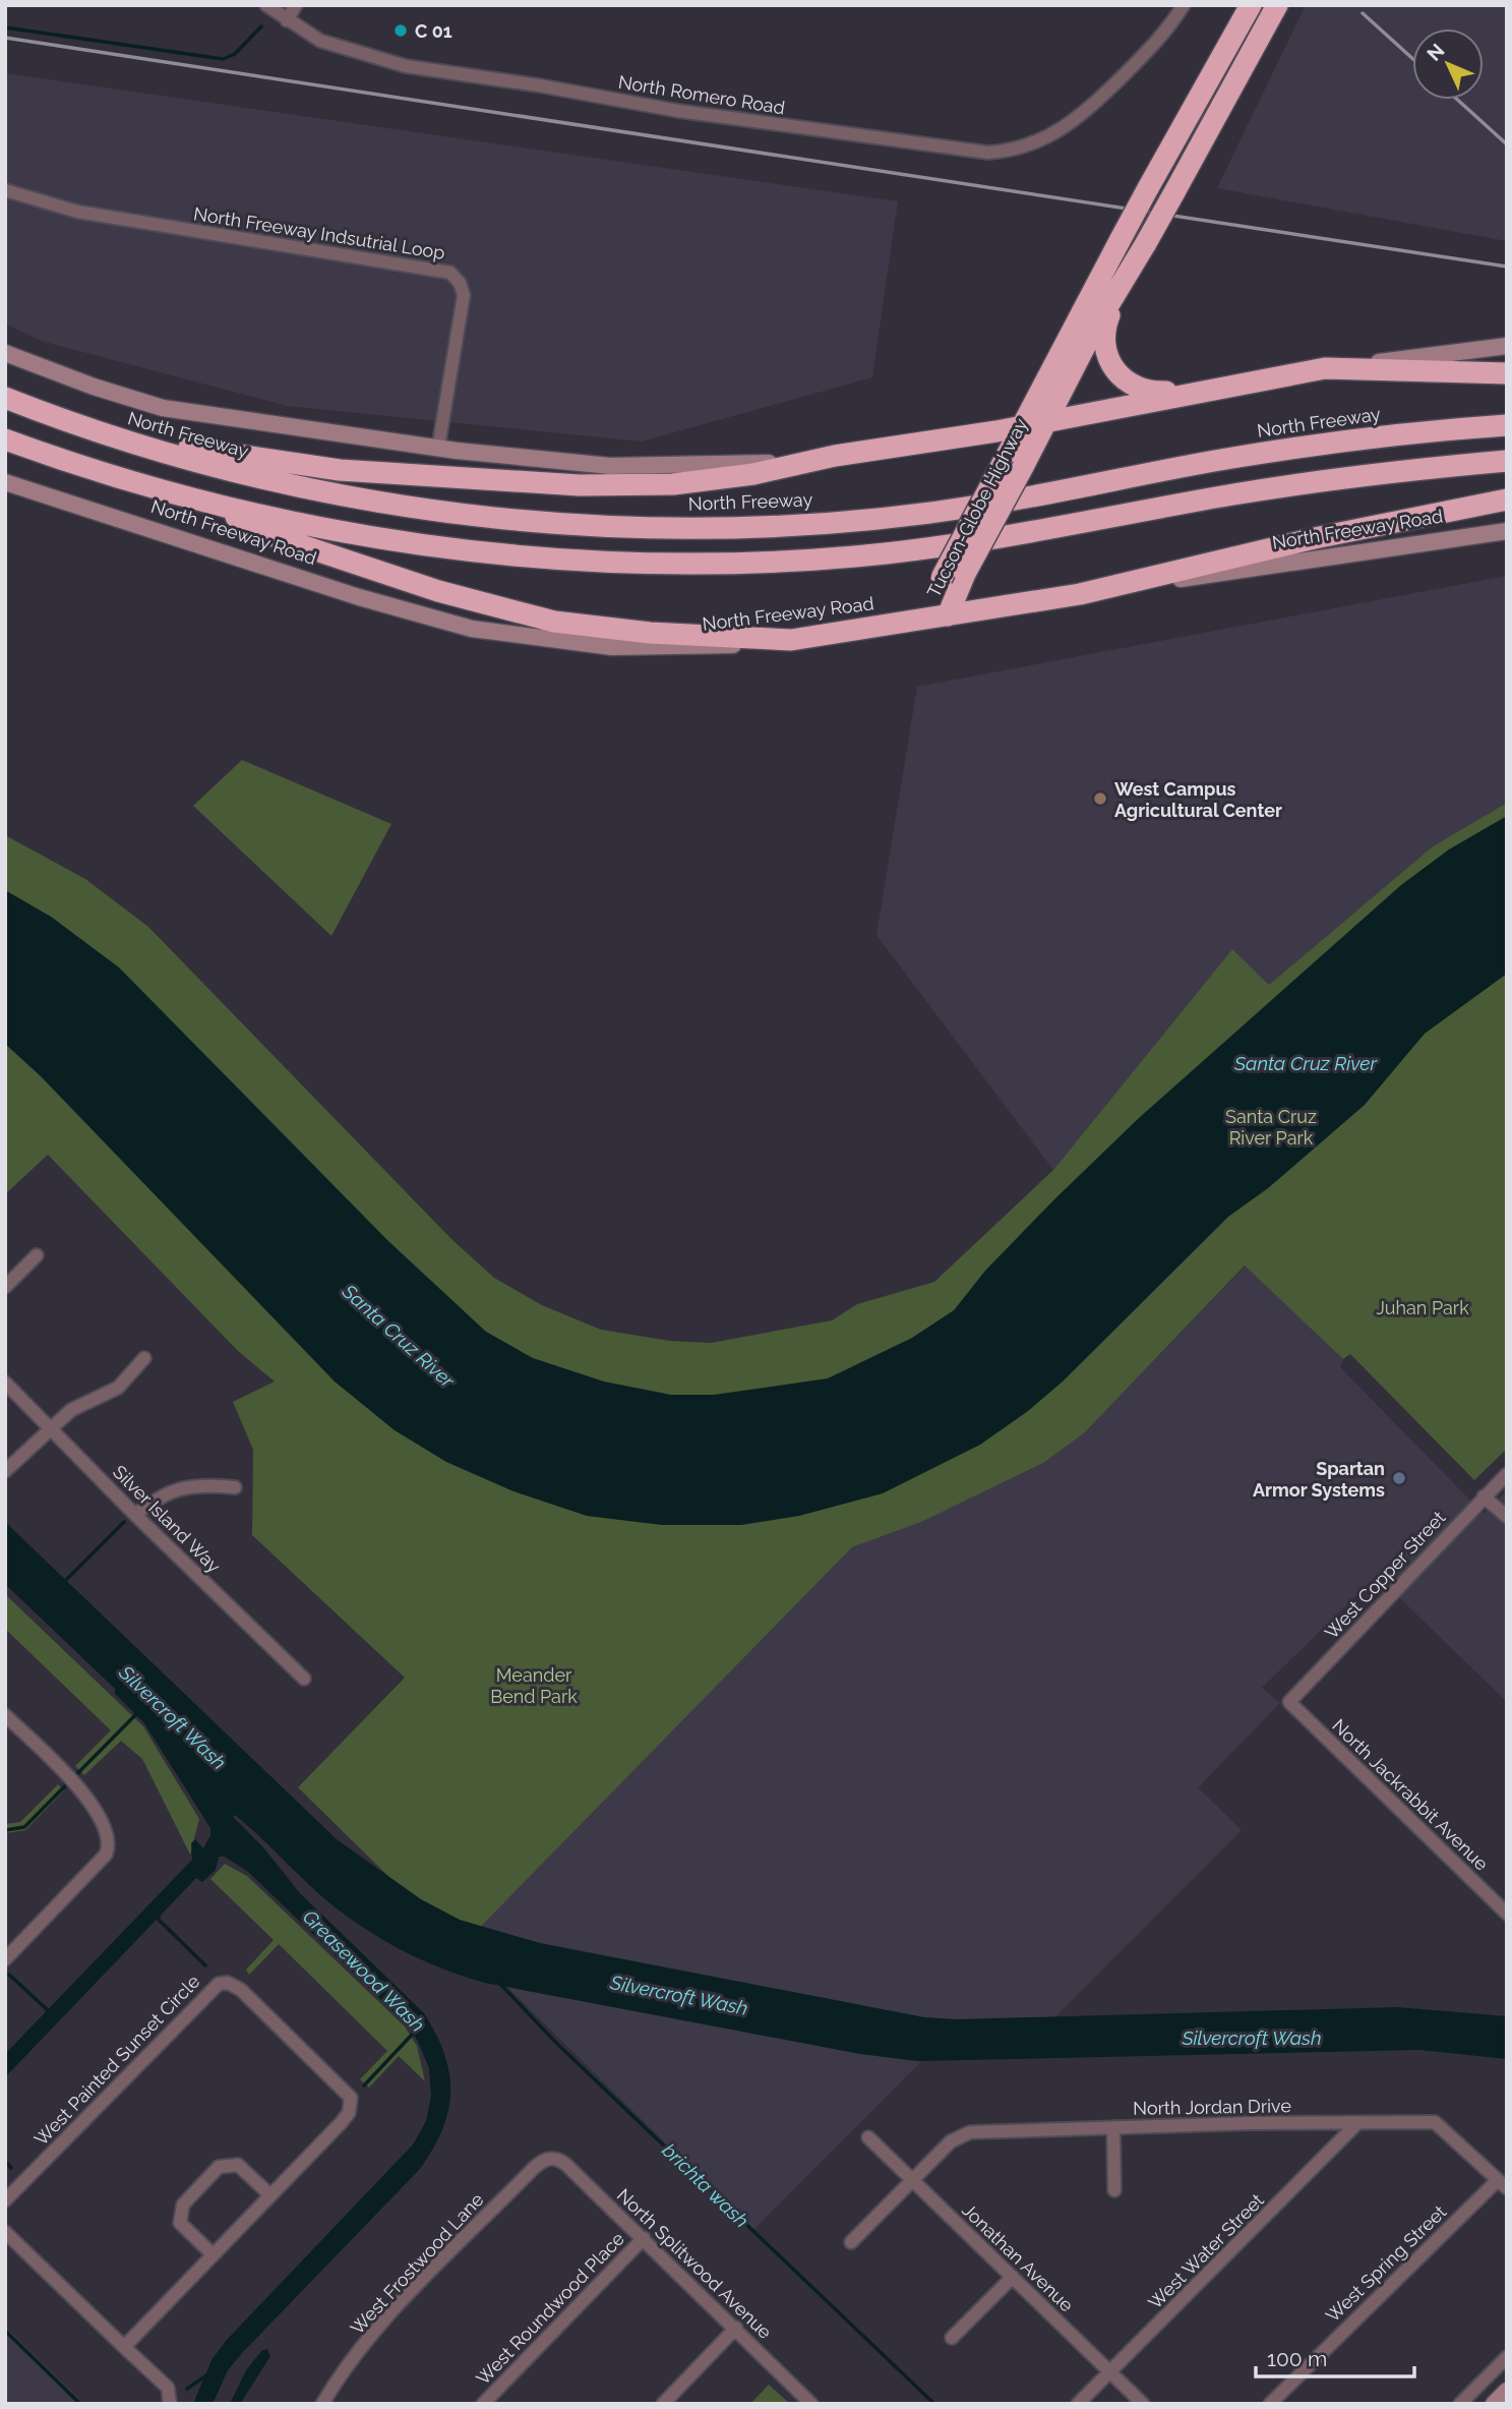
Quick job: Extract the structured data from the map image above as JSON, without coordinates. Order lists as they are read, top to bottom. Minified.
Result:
{"streets":{"highway":["North Freeway","Tucson-Globe Highway","North Freeway Road"],"street":["North Romero Road","North Freeway Indsutrial Loop","Silver Island Way","West Copper Street","North Jackrabbit Avenue","West Painted Sunset Circle","North Jordan Drive","West Water Street","Jonathan Avenue","West Frostwood Lane","North Splitwood Avenue","West Spring Street","West Roundwood Place"]},"crossings":[["Tucson-Globe Highway","North Freeway Road"],["West Copper Street","North Jackrabbit Avenue"],["North Jordan Drive","West Water Street"],["North Jordan Drive","Jonathan Avenue"],["North Jordan Drive","West Spring Street"],["West Water Street","Jonathan Avenue"],["West Frostwood Lane","North Splitwood Avenue"],["North Splitwood Avenue","West Roundwood Place"]],"water":["Santa Cruz River","Silvercroft Wash","Greasewood Wash","brichta wash"],"parks":["Santa Cruz River Park","Juhan Park","Meander Bend Park"],"places":["C 01","West Campus Agricultural Center","Spartan Armor Systems"],"scale_bar":"100 m","north":"top left"}
